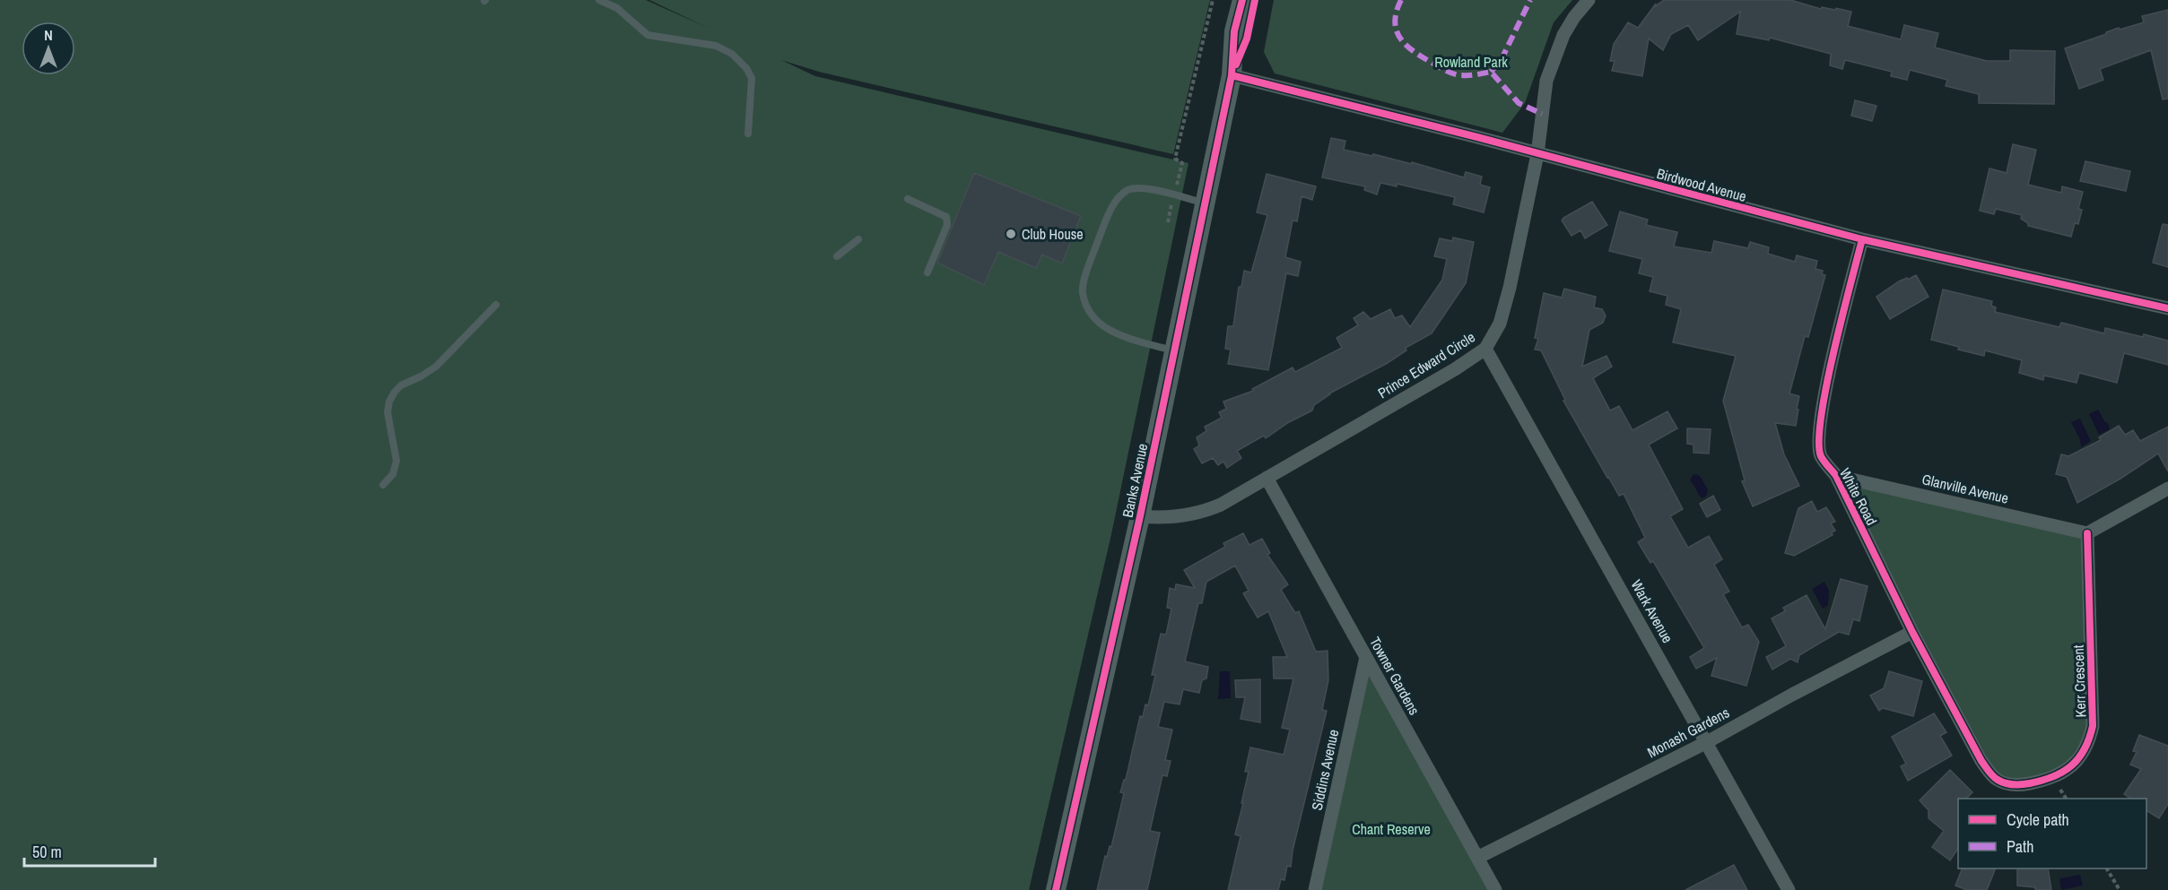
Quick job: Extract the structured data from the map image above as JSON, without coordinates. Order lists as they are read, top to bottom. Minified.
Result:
{"streets":{"street":["Birdwood Avenue","Prince Edward Circle","Banks Avenue","Glanville Avenue","White Road","Wark Avenue","Towner Gardens","Kerr Crescent","Monash Gardens","Siddins Avenue"]},"crossings":[["Birdwood Avenue","Prince Edward Circle"],["Birdwood Avenue","Banks Avenue"],["Birdwood Avenue","White Road"],["Prince Edward Circle","Banks Avenue"],["Prince Edward Circle","Wark Avenue"],["Prince Edward Circle","Towner Gardens"],["Glanville Avenue","White Road"],["Glanville Avenue","Kerr Crescent"],["White Road","Kerr Crescent"],["White Road","Monash Gardens"],["Wark Avenue","Monash Gardens"],["Towner Gardens","Monash Gardens"],["Towner Gardens","Siddins Avenue"],["Kerr Crescent","Monash Gardens"]],"parks":["Rowland Park","Chant Reserve"],"places":["Club House"],"legend":["Cycle path","Path"],"scale_bar":"50 m","north":"top"}
